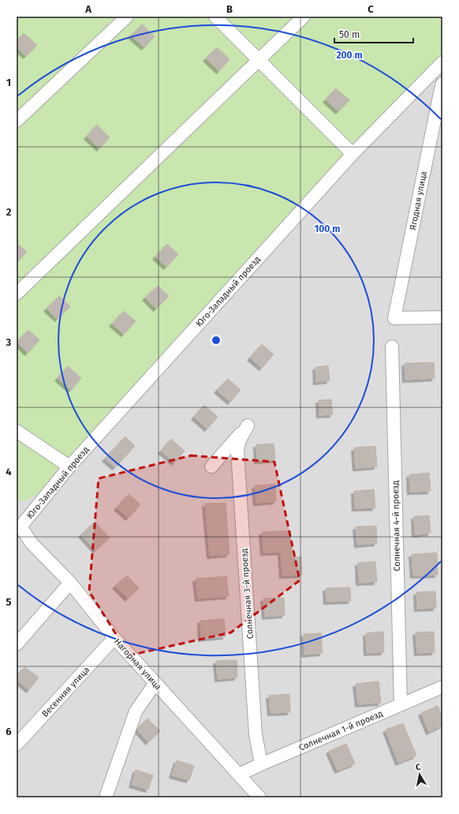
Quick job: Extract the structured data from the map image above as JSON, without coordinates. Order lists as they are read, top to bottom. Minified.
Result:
{"streets":{"street":["Ягодная улица","Юго-Западный проезд","Солнечная 4-й проезд","Солнечная 3-й проезд","Нагорная улица","Весенняя улица","Солнечная 1-й проезд"]},"crossings":[["Юго-Западный проезд","Нагорная улица"],["Солнечная 4-й проезд","Солнечная 1-й проезд"],["Солнечная 3-й проезд","Солнечная 1-й проезд"],["Нагорная улица","Весенняя улица"],["Нагорная улица","Солнечная 1-й проезд"]],"scale_bar":"50 m","north":"top","grid":{"columns":["A","B","C"],"rows":["1","2","3","4","5","6"]},"rings":["200 m","100 m"]}
